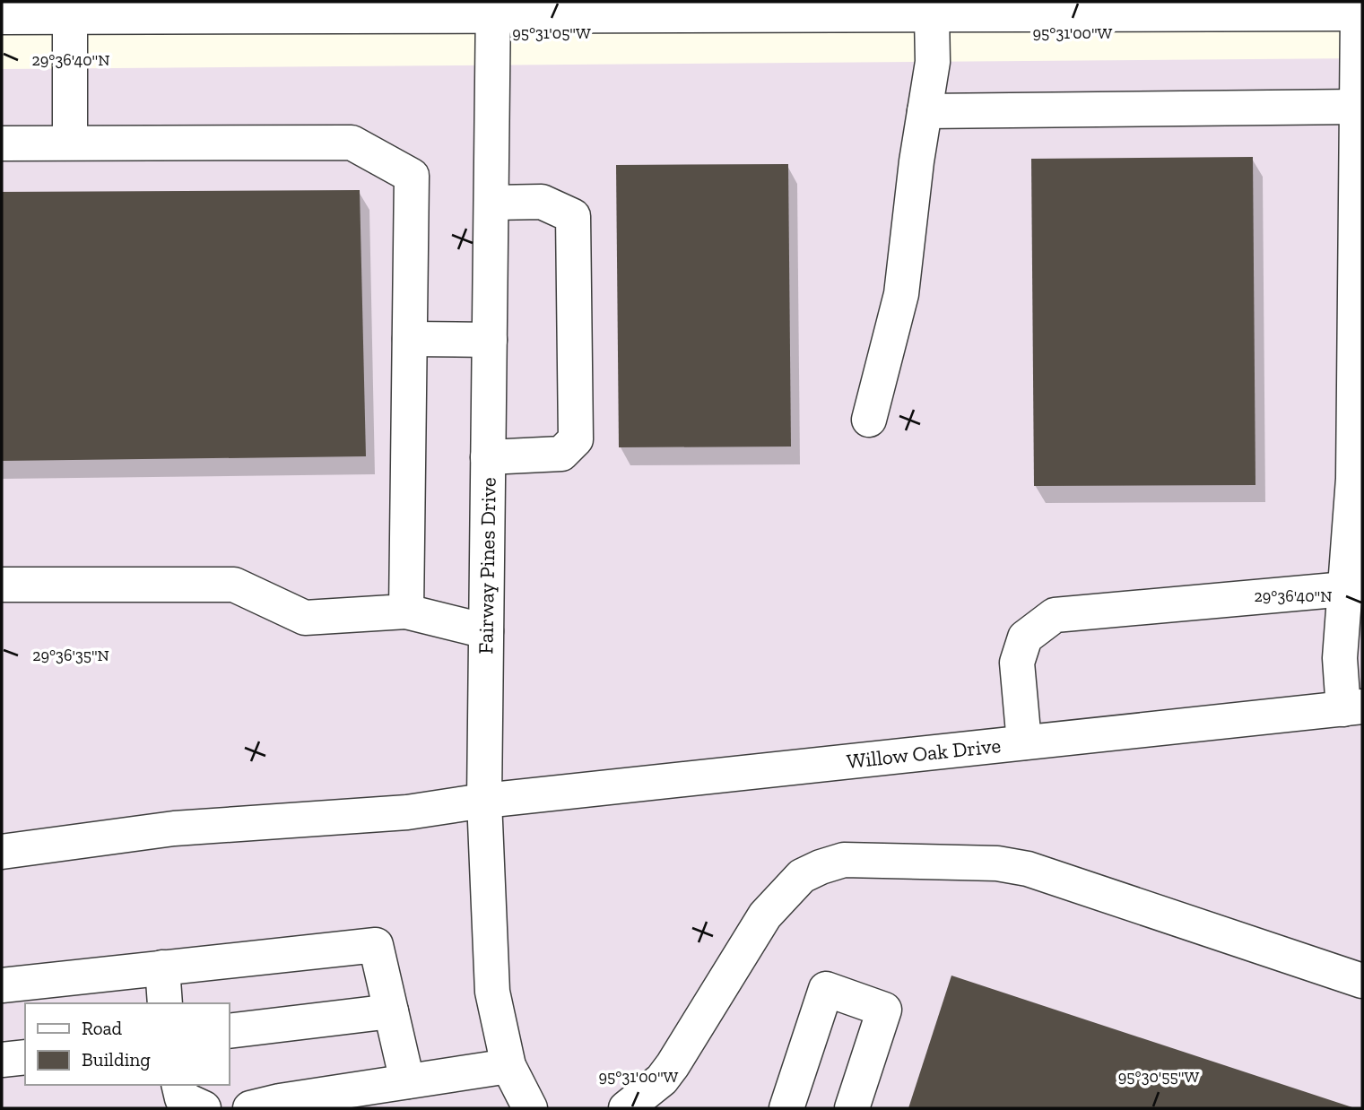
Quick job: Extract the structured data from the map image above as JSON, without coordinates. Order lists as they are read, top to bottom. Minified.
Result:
{"streets":{"street":["Fairway Pines Drive","Willow Oak Drive"]},"crossings":[["Fairway Pines Drive","Willow Oak Drive"]],"legend":["Road","Building"],"coordinates":["95°31'05\"W","95°31'00\"W","29°36'40\"N","29°36'35\"N","95°30'55\"W"]}
